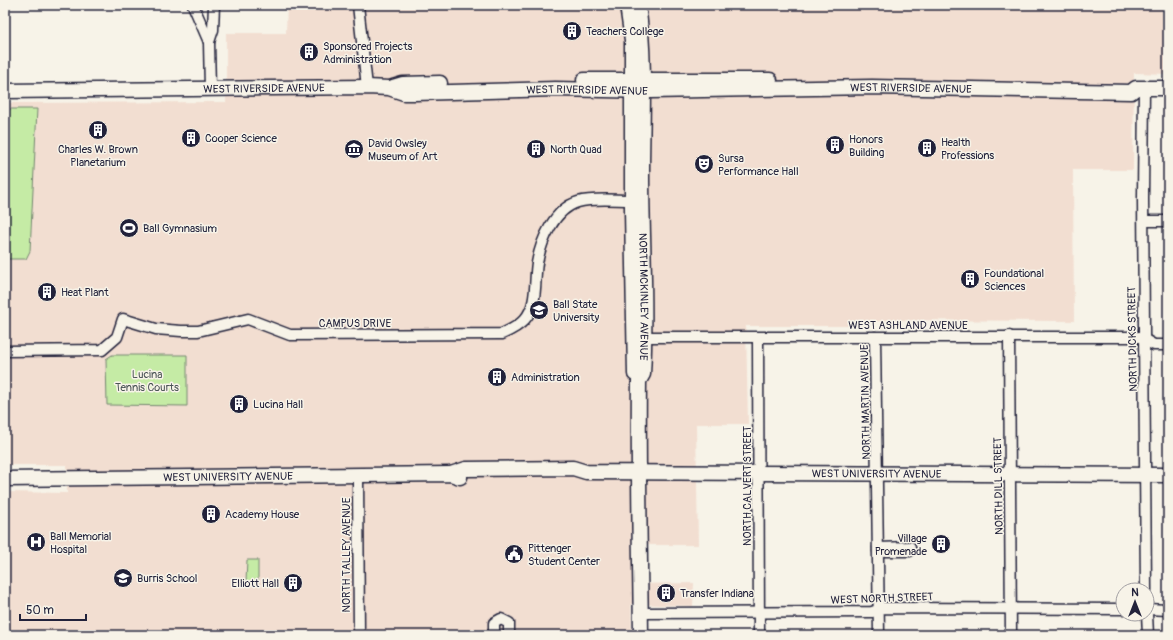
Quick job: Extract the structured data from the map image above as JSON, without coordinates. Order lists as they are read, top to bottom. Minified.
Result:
{"streets":{"street":["WEST RIVERSIDE AVENUE","NORTH MCKINLEY AVENUE","CAMPUS DRIVE","WEST ASHLAND AVENUE","NORTH DICKS STREET","NORTH MARTIN AVENUE","WEST UNIVERSITY AVENUE","NORTH CALVERT STREET","NORTH DILL STREET","NORTH TALLEY AVENUE","WEST NORTH STREET"]},"crossings":[["WEST RIVERSIDE AVENUE","NORTH MCKINLEY AVENUE"],["WEST RIVERSIDE AVENUE","NORTH DICKS STREET"],["NORTH MCKINLEY AVENUE","CAMPUS DRIVE"],["NORTH MCKINLEY AVENUE","WEST ASHLAND AVENUE"],["NORTH MCKINLEY AVENUE","WEST UNIVERSITY AVENUE"],["NORTH MCKINLEY AVENUE","WEST NORTH STREET"],["WEST ASHLAND AVENUE","NORTH DICKS STREET"],["WEST ASHLAND AVENUE","NORTH MARTIN AVENUE"],["WEST ASHLAND AVENUE","NORTH CALVERT STREET"],["WEST ASHLAND AVENUE","NORTH DILL STREET"],["NORTH DICKS STREET","WEST UNIVERSITY AVENUE"],["NORTH MARTIN AVENUE","WEST UNIVERSITY AVENUE"],["NORTH MARTIN AVENUE","WEST NORTH STREET"],["WEST UNIVERSITY AVENUE","NORTH CALVERT STREET"],["WEST UNIVERSITY AVENUE","NORTH DILL STREET"],["WEST UNIVERSITY AVENUE","NORTH TALLEY AVENUE"],["NORTH CALVERT STREET","WEST NORTH STREET"],["NORTH DILL STREET","WEST NORTH STREET"]],"parks":["Lucina Tennis Courts"],"places":{"building":["Teachers College","Sponsored Projects Administration","Charles W. Brown Planetarium","Cooper Science","Honors Building","Health Professions","North Quad","Foundational Sciences","Heat Plant","Administration","Lucina Hall","Academy House","Village Promenade","Elliott Hall","Transfer Indiana"],"museum":["David Owsley Museum of Art"],"theatre":["Sursa Performance Hall"],"sports":["Ball Gymnasium"],"school or university":["Ball State University","Burris School"],"hospital":["Ball Memorial Hospital"],"public building":["Pittenger Student Center"]},"scale_bar":"50 m","north":"top"}
